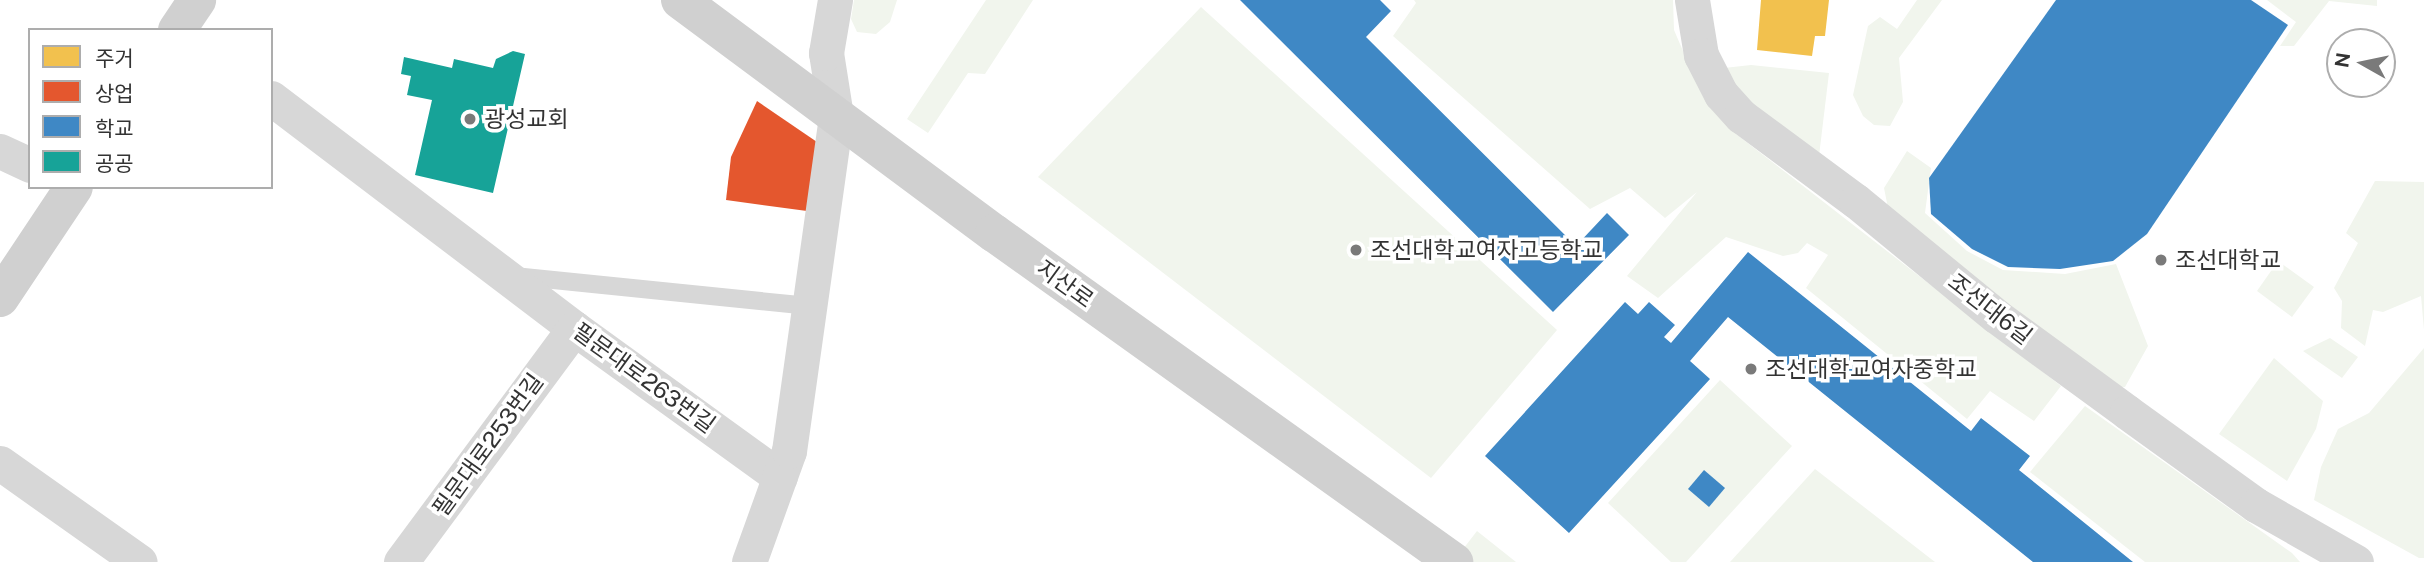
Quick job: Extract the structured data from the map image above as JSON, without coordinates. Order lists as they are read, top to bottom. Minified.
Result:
{"streets":{"street":["지산로","조선대6길","필문대로263번길","필문대로253번길"]},"crossings":[["필문대로263번길","필문대로253번길"]],"places":["광성교회","조선대학교여자고등학교","조선대학교","조선대학교여자중학교"],"legend":["주거","상업","학교","공공"],"north":"left"}
